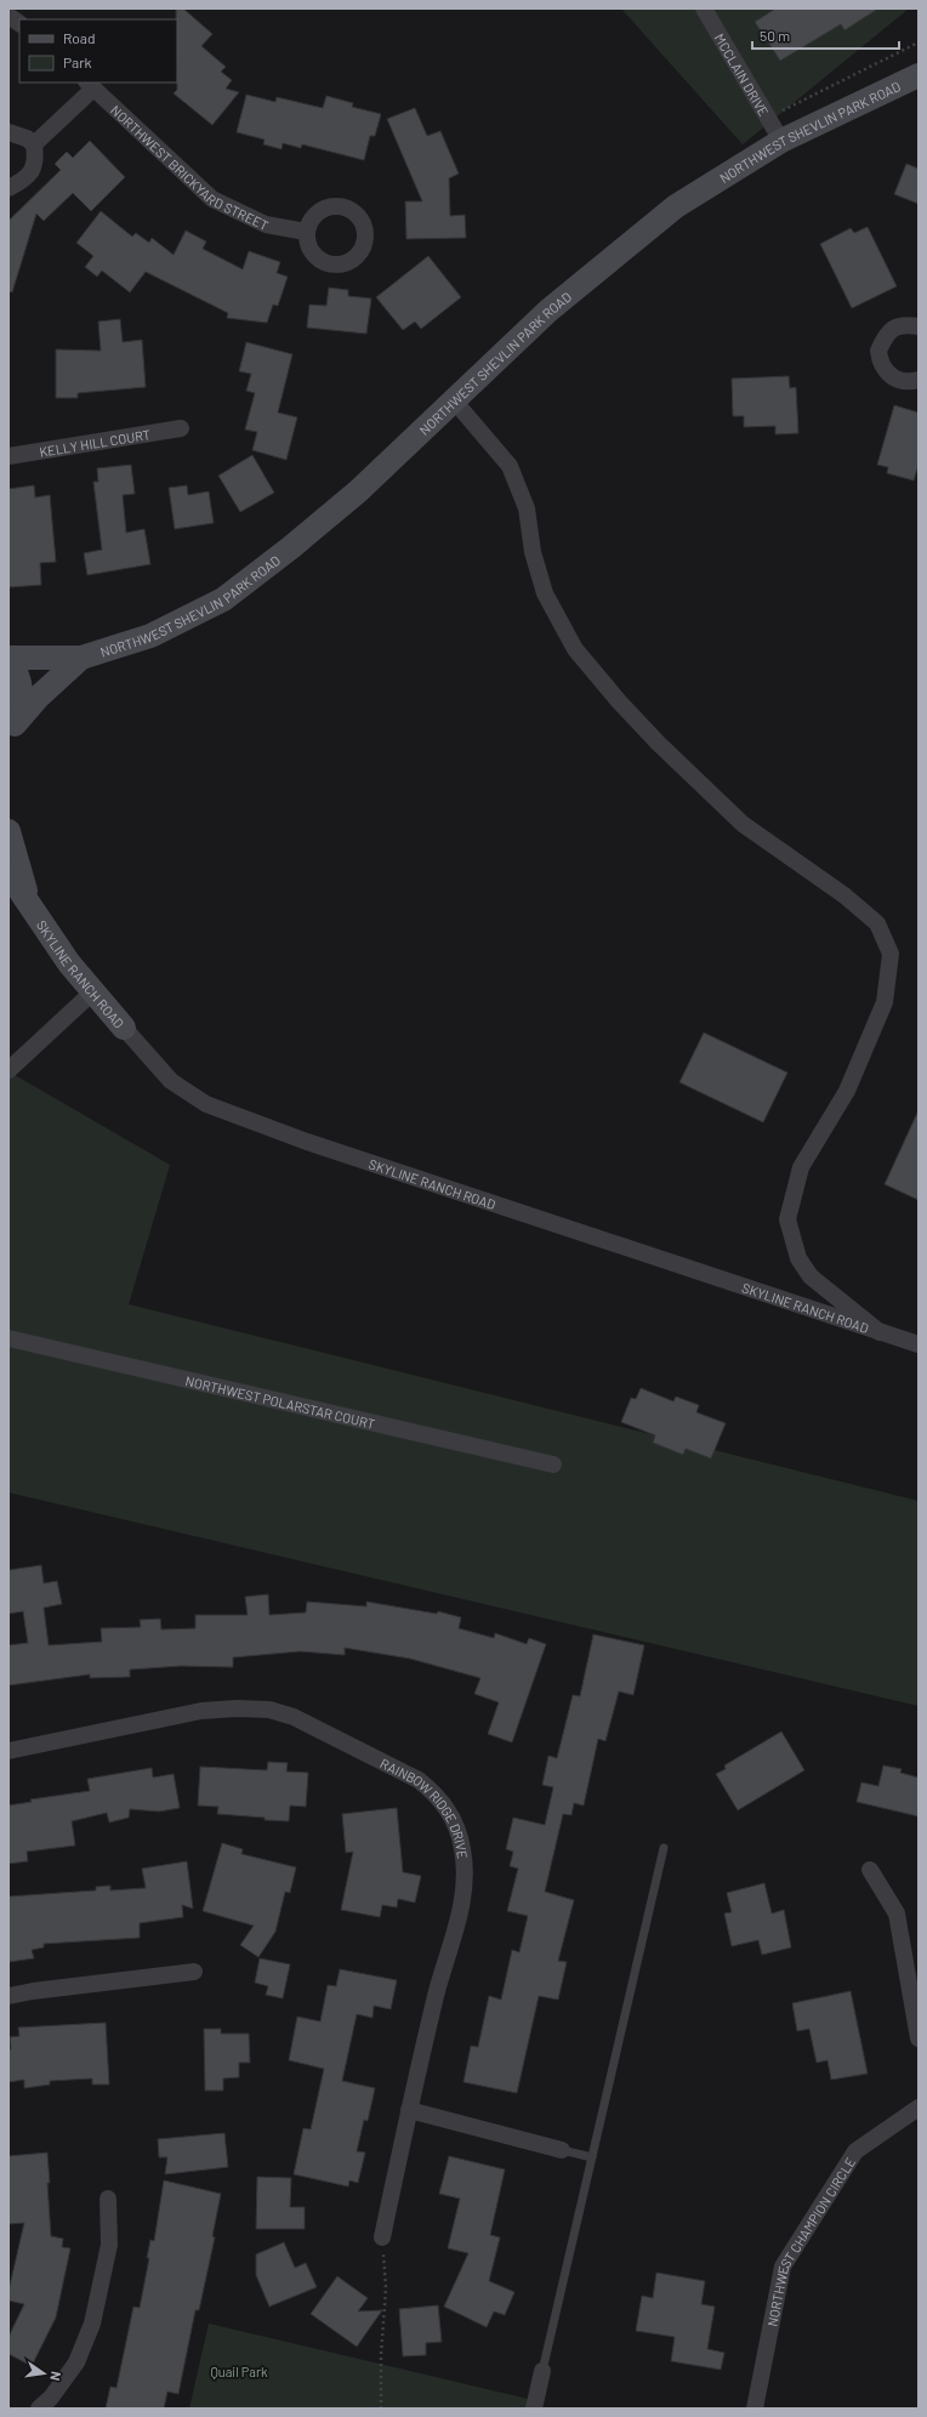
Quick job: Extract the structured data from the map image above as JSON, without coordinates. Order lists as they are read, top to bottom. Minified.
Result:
{"streets":{"street":["MCCLAIN DRIVE","NORTHWEST SHEVLIN PARK ROAD","NORTHWEST BRICKYARD STREET","KELLY HILL COURT","SKYLINE RANCH ROAD","NORTHWEST POLARSTAR COURT","RAINBOW RIDGE DRIVE","NORTHWEST CHAMPION CIRCLE"]},"crossings":[["MCCLAIN DRIVE","NORTHWEST SHEVLIN PARK ROAD"]],"parks":["Quail Park"],"legend":["Road","Park"],"scale_bar":"50 m","north":"right"}
